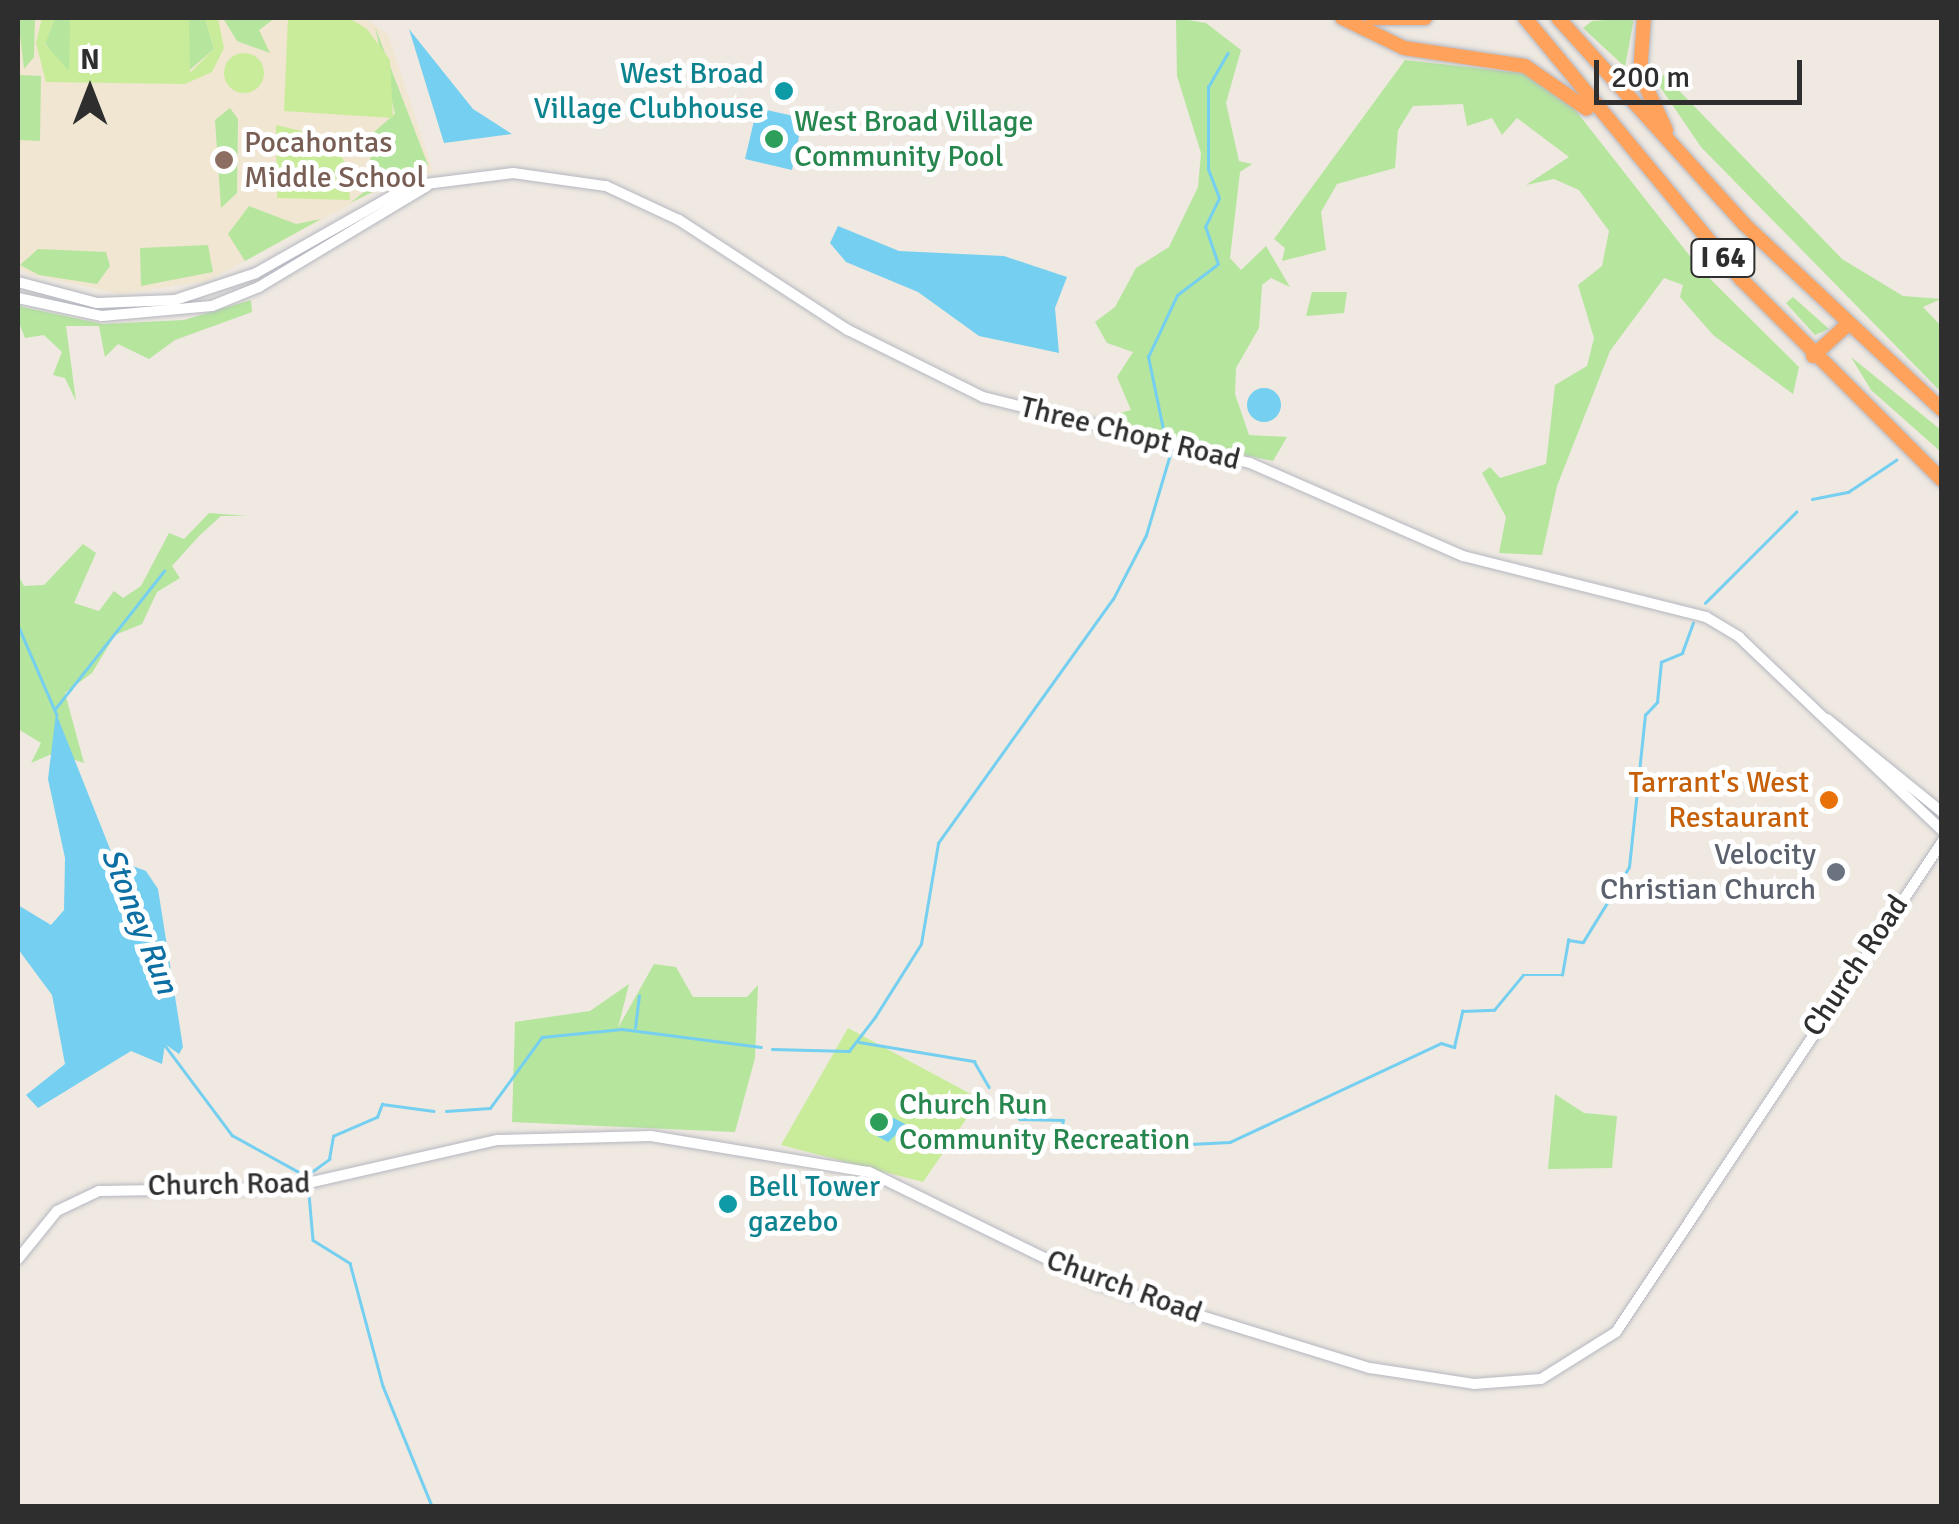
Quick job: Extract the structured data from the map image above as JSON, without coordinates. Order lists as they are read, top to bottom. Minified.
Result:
{"streets":{"highway":["I 64"],"main road":["Three Chopt Road","Church Road"]},"water":["Stoney Run"],"places":["West Broad Village Clubhouse","West Broad Village Community Pool","Pocahontas Middle School","Tarrant's West Restaurant","Velocity Christian Church","Church Run Community Recreation","Bell Tower gazebo"],"scale_bar":"200 m","north":"top"}
